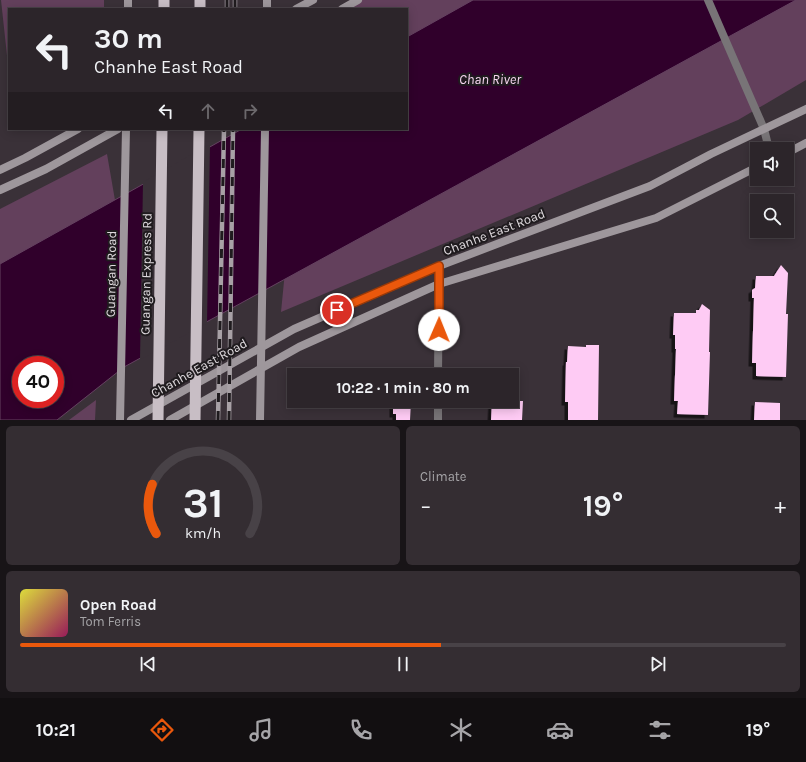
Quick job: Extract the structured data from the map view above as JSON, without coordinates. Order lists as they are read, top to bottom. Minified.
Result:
{"streets":{"highway":["Guangan Express Rd"],"main road":["Chanhe East Road","Guangan Road"]},"water":["Chan River"],"page":{"turn":["30 m","Chanhe East Road"],"limit":"40","trip":"10:22 · 1 min · 80 m","tile":"Climate","heat":["−","19°","+"],"song":["Open Road","Tom Ferris"],"tabs":["10:21","19°"],"gauge":["31","km/h"]}}
